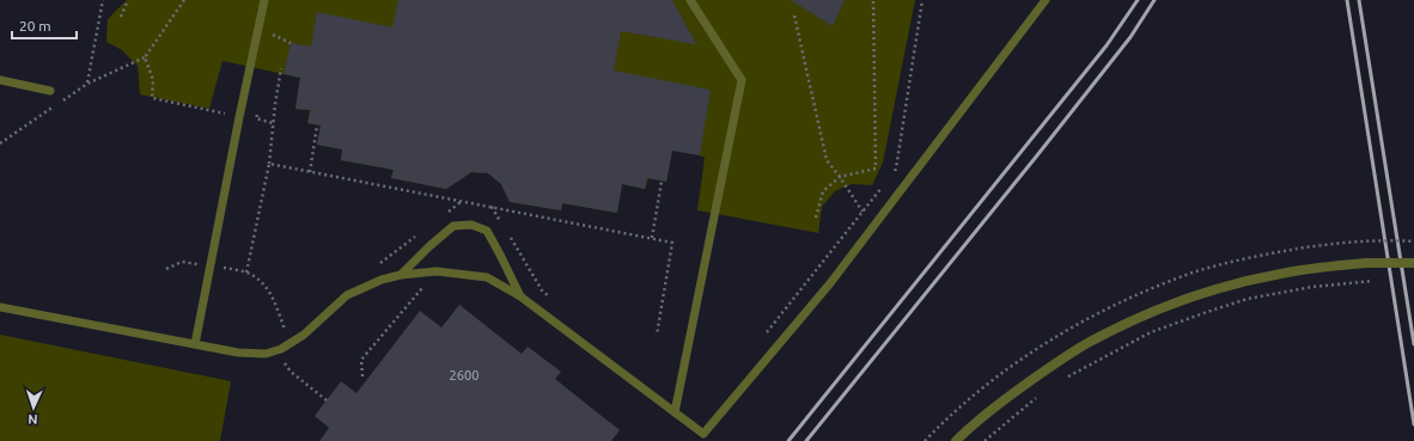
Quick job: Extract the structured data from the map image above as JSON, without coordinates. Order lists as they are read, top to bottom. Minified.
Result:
{"house_numbers":["2600"],"scale_bar":"20 m","north":"bottom"}
